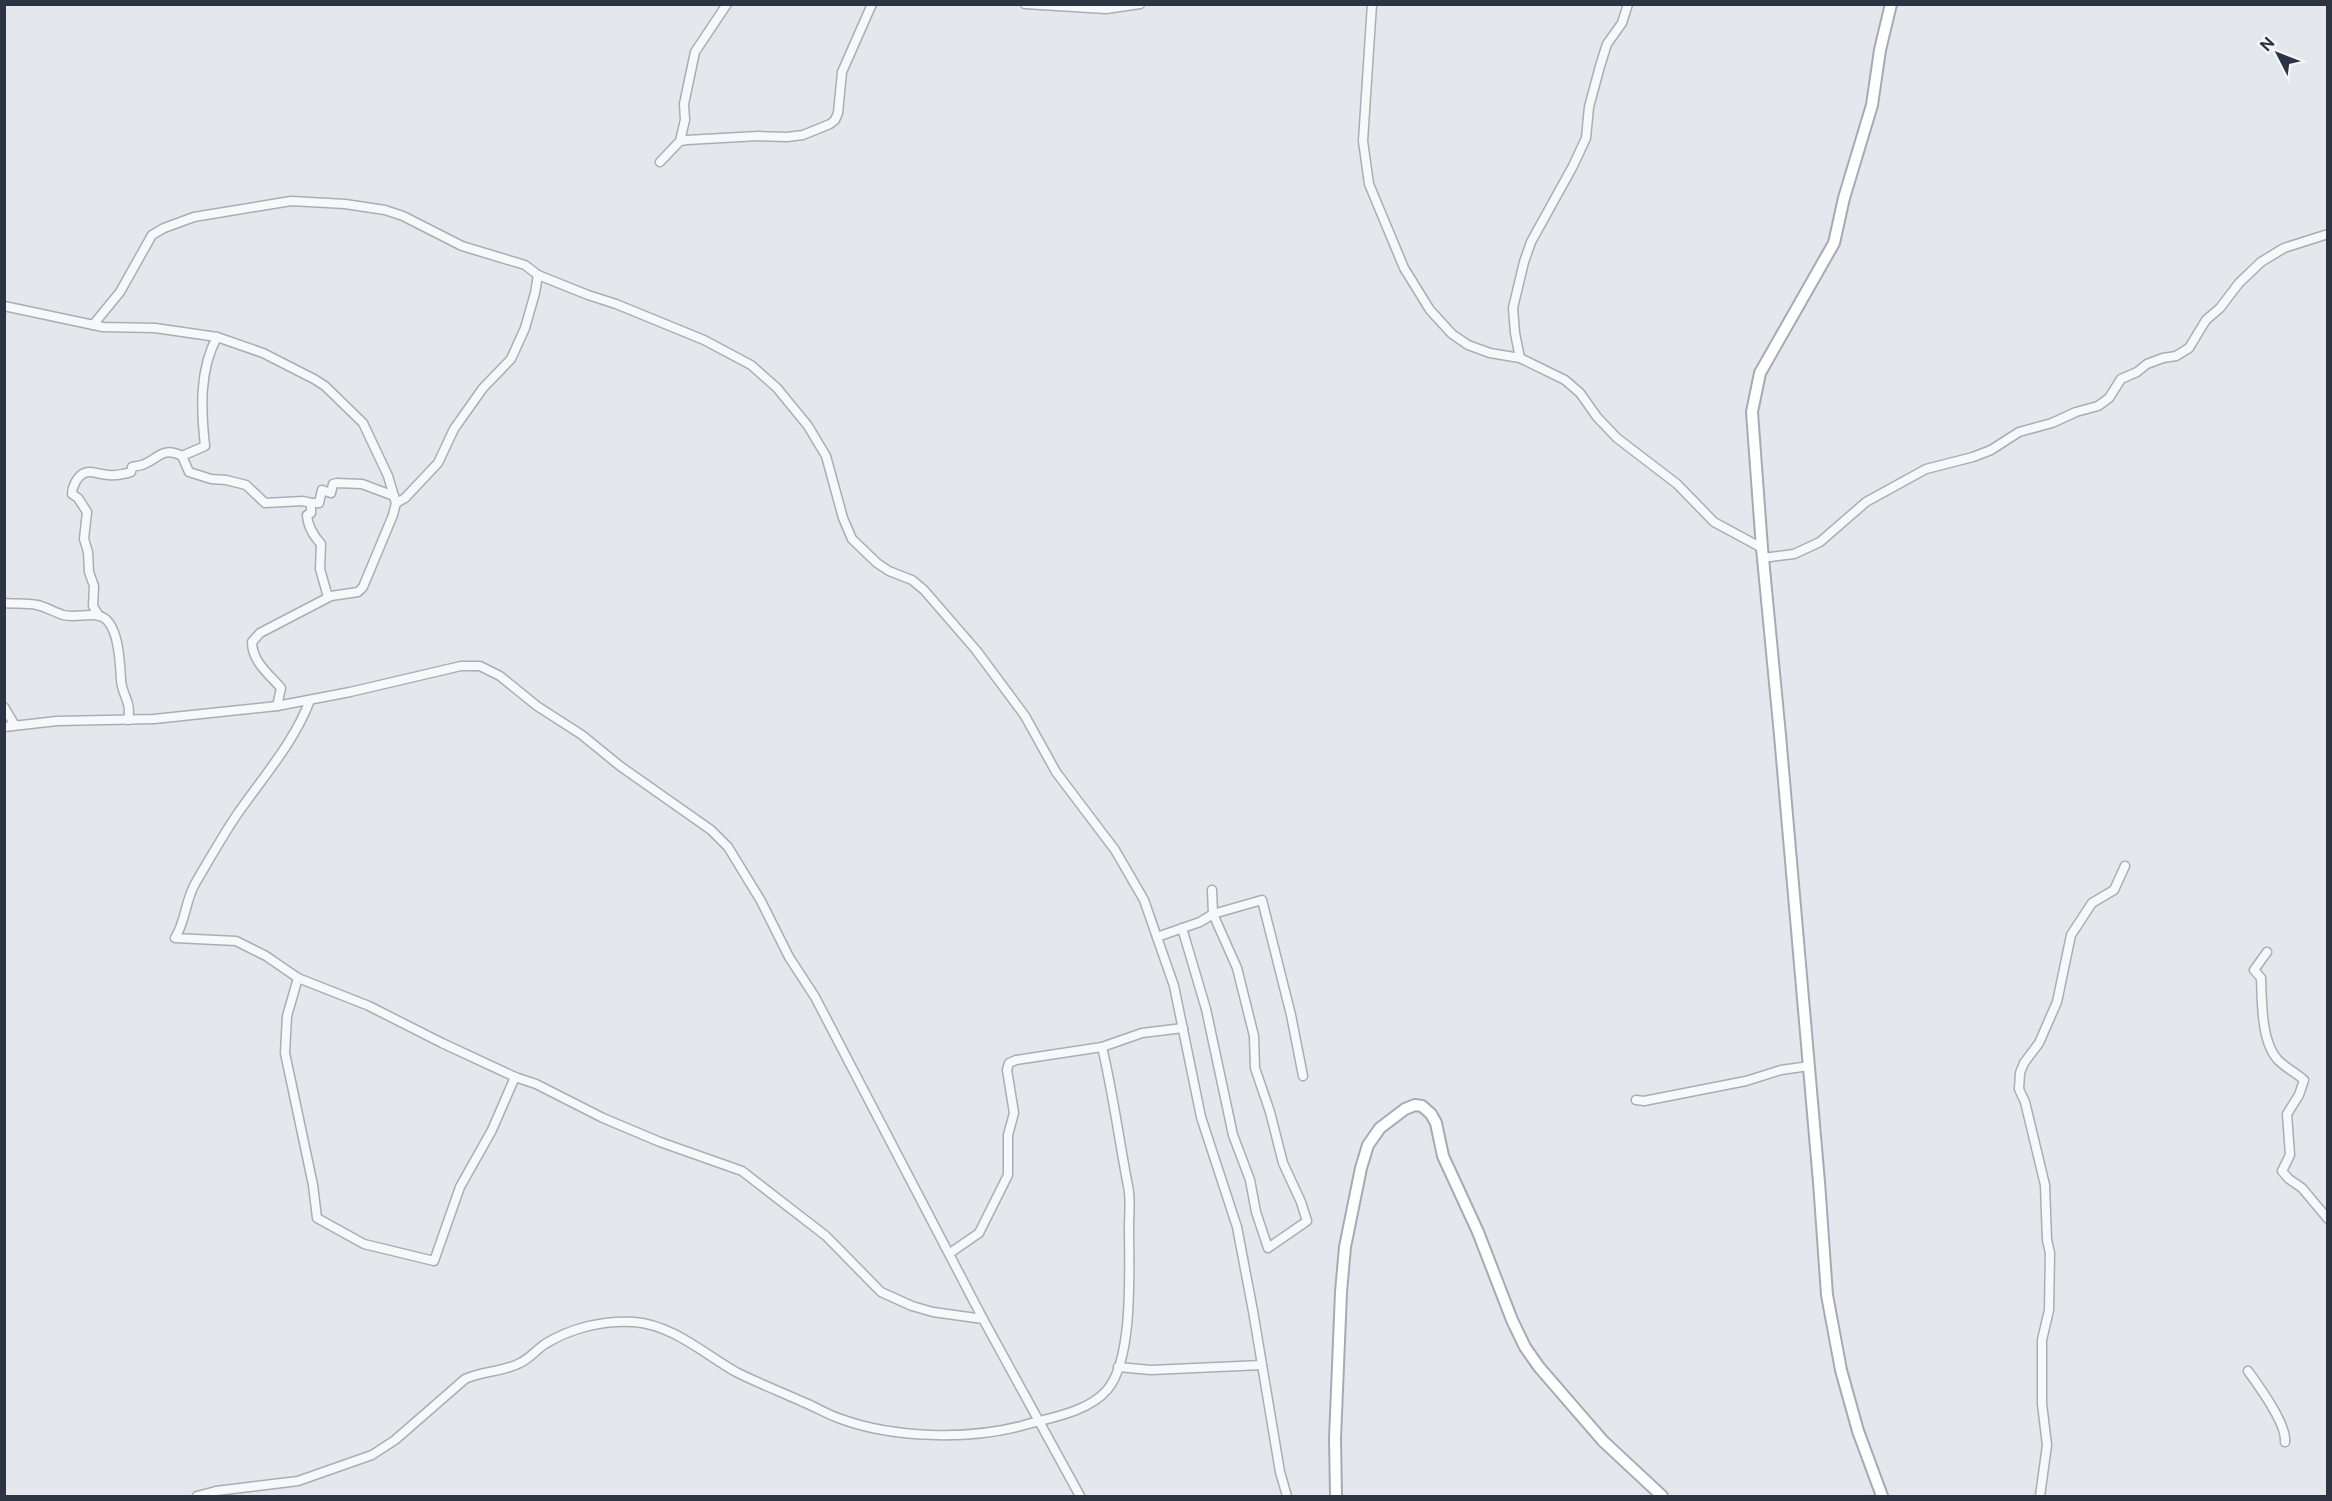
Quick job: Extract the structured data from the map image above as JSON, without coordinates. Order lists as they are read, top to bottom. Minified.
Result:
{"north":"top left"}
